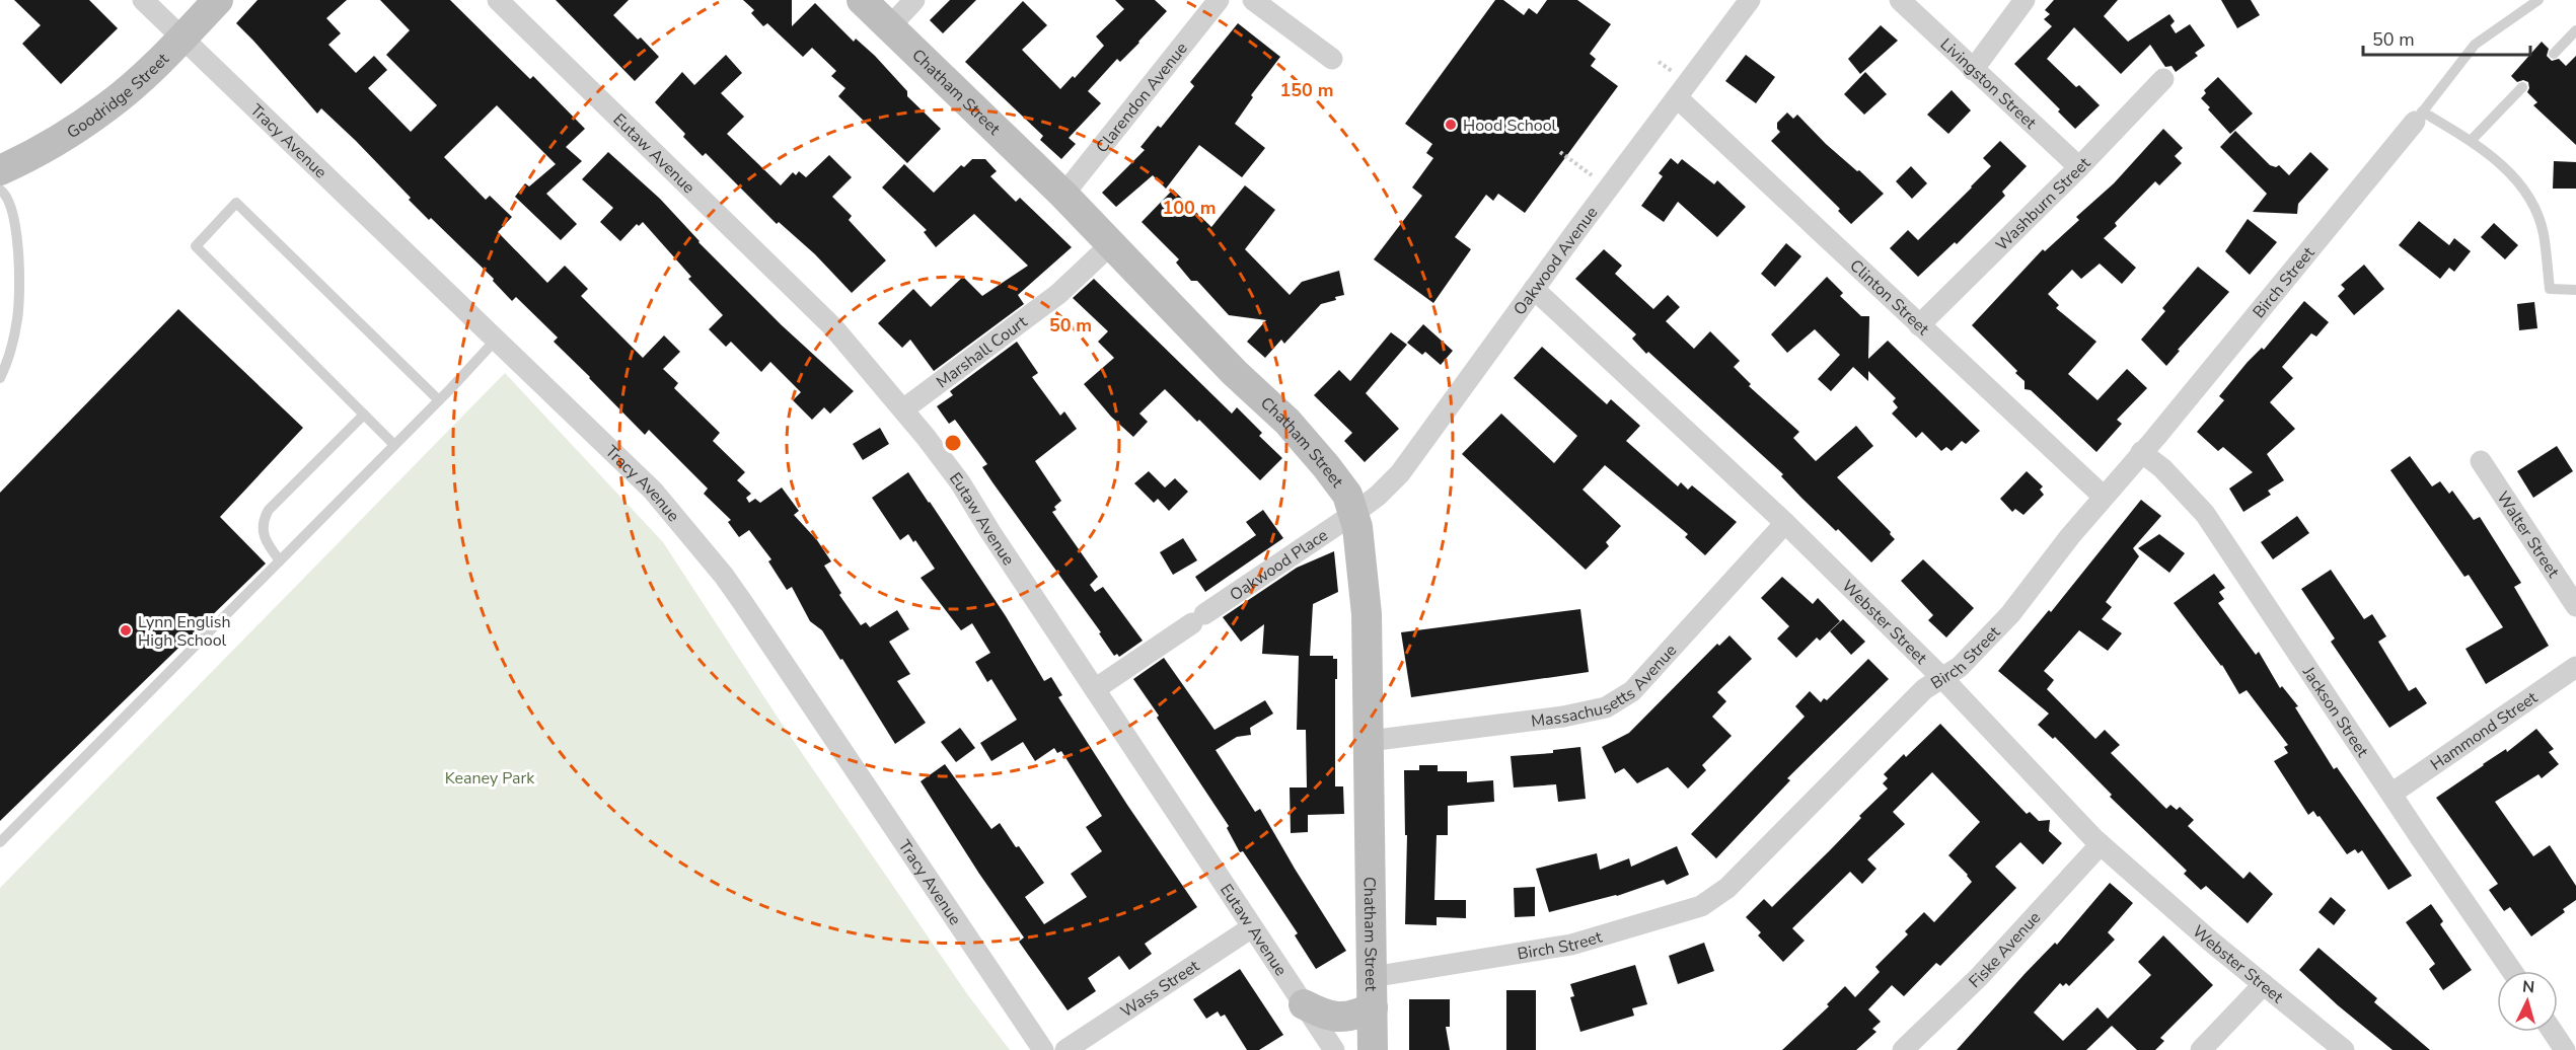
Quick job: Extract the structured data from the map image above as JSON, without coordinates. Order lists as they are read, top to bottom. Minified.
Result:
{"streets":{"main road":["Chatham Street","Goodridge Street"],"street":["Livingston Street","Clarendon Avenue","Tracy Avenue","Eutaw Avenue","Washburn Street","Oakwood Avenue","Birch Street","Clinton Street","Marshall Court","Walter Street","Oakwood Place","Webster Street","Massachusetts Avenue","Jackson Street","Hammond Street","Fiske Avenue","Wass Street"]},"crossings":[["Livingston Street","Washburn Street"],["Chatham Street","Clarendon Avenue"],["Chatham Street","Oakwood Avenue"],["Chatham Street","Birch Street"],["Chatham Street","Marshall Court"],["Chatham Street","Oakwood Place"],["Chatham Street","Massachusetts Avenue"],["Goodridge Street","Tracy Avenue"],["Eutaw Avenue","Marshall Court"],["Eutaw Avenue","Oakwood Place"],["Eutaw Avenue","Wass Street"],["Washburn Street","Clinton Street"],["Oakwood Avenue","Clinton Street"],["Oakwood Avenue","Oakwood Place"],["Oakwood Avenue","Webster Street"],["Birch Street","Clinton Street"],["Birch Street","Webster Street"],["Birch Street","Jackson Street"],["Webster Street","Massachusetts Avenue"],["Webster Street","Fiske Avenue"],["Jackson Street","Hammond Street"]],"parks":["Keaney Park"],"places":["Hood School","Lynn English High School"],"scale_bar":"50 m","north":"top","rings":["150 m","100 m","50 m"]}
